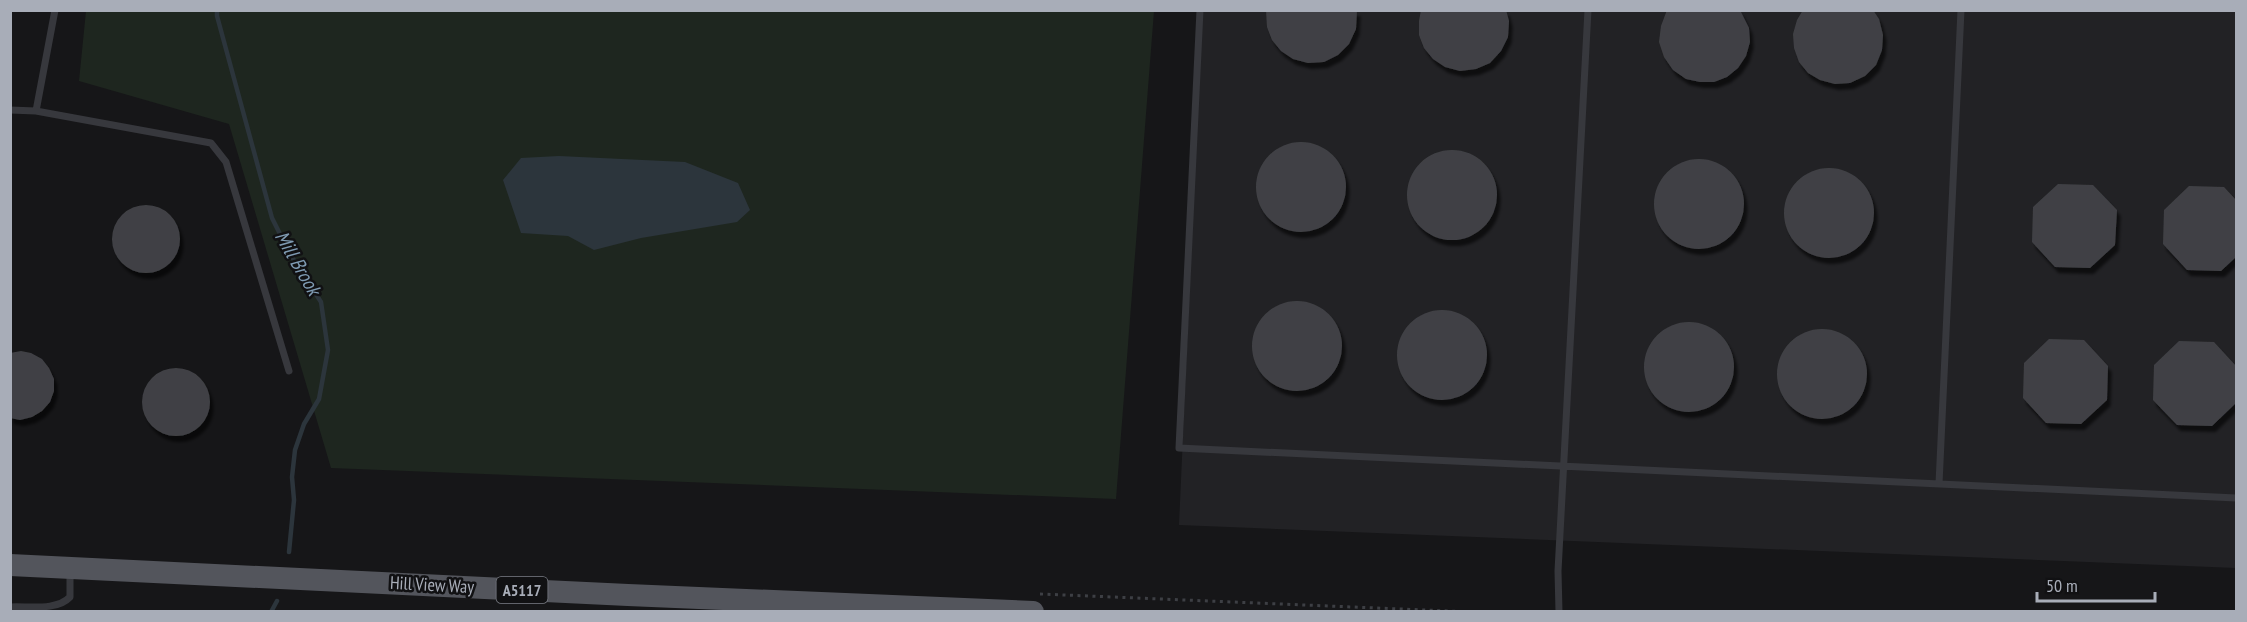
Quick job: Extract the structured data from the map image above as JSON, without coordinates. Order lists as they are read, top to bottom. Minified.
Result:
{"streets":{"main road":["Hill View Way","A5117"]},"water":["Mill Brook"],"scale_bar":"50 m"}
